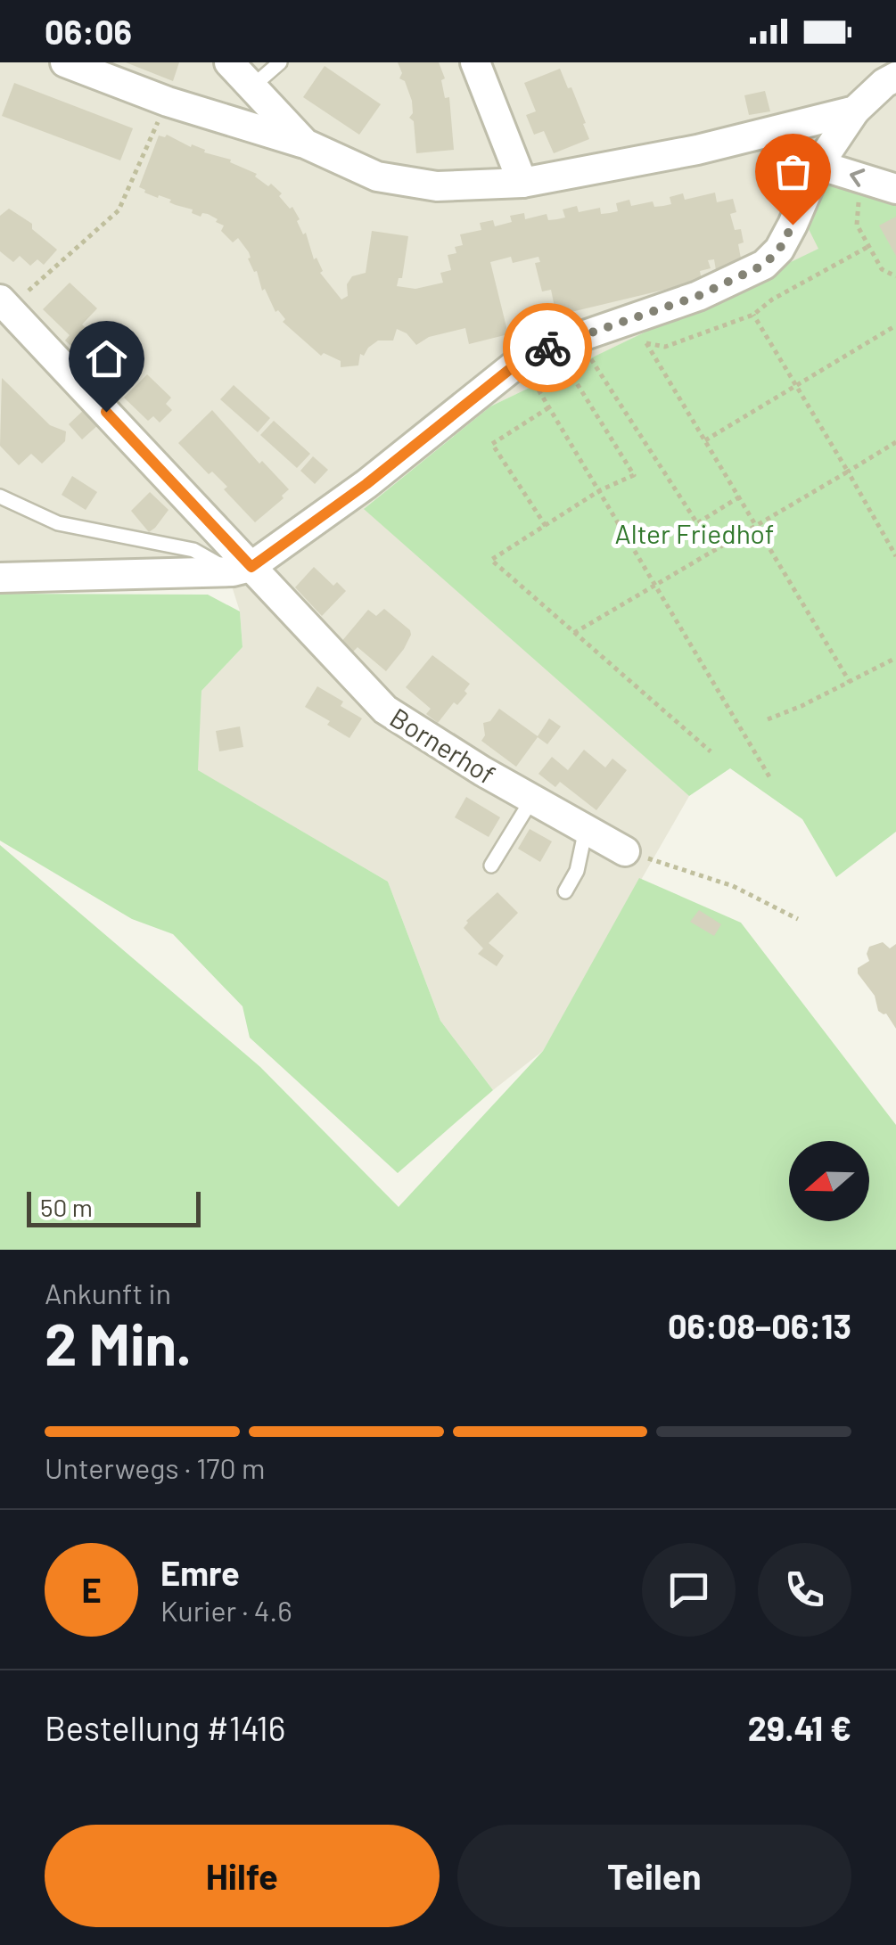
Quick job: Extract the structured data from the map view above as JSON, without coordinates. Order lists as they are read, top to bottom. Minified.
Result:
{"streets":{"street":["Bornerhof"]},"parks":["Alter Friedhof"],"scale_bar":"50 m","north":"left","page":{"status":"06:06","scale":"50 m","heading":["2 Min.","Ankunft in","06:08–06:13"],"panel":["Emre","Kurier · 4.6","Bestellung #1416","29.41 €"],"bar":"Unterwegs · 170 m","round":"E","buttons":["Hilfe","Teilen"]}}
